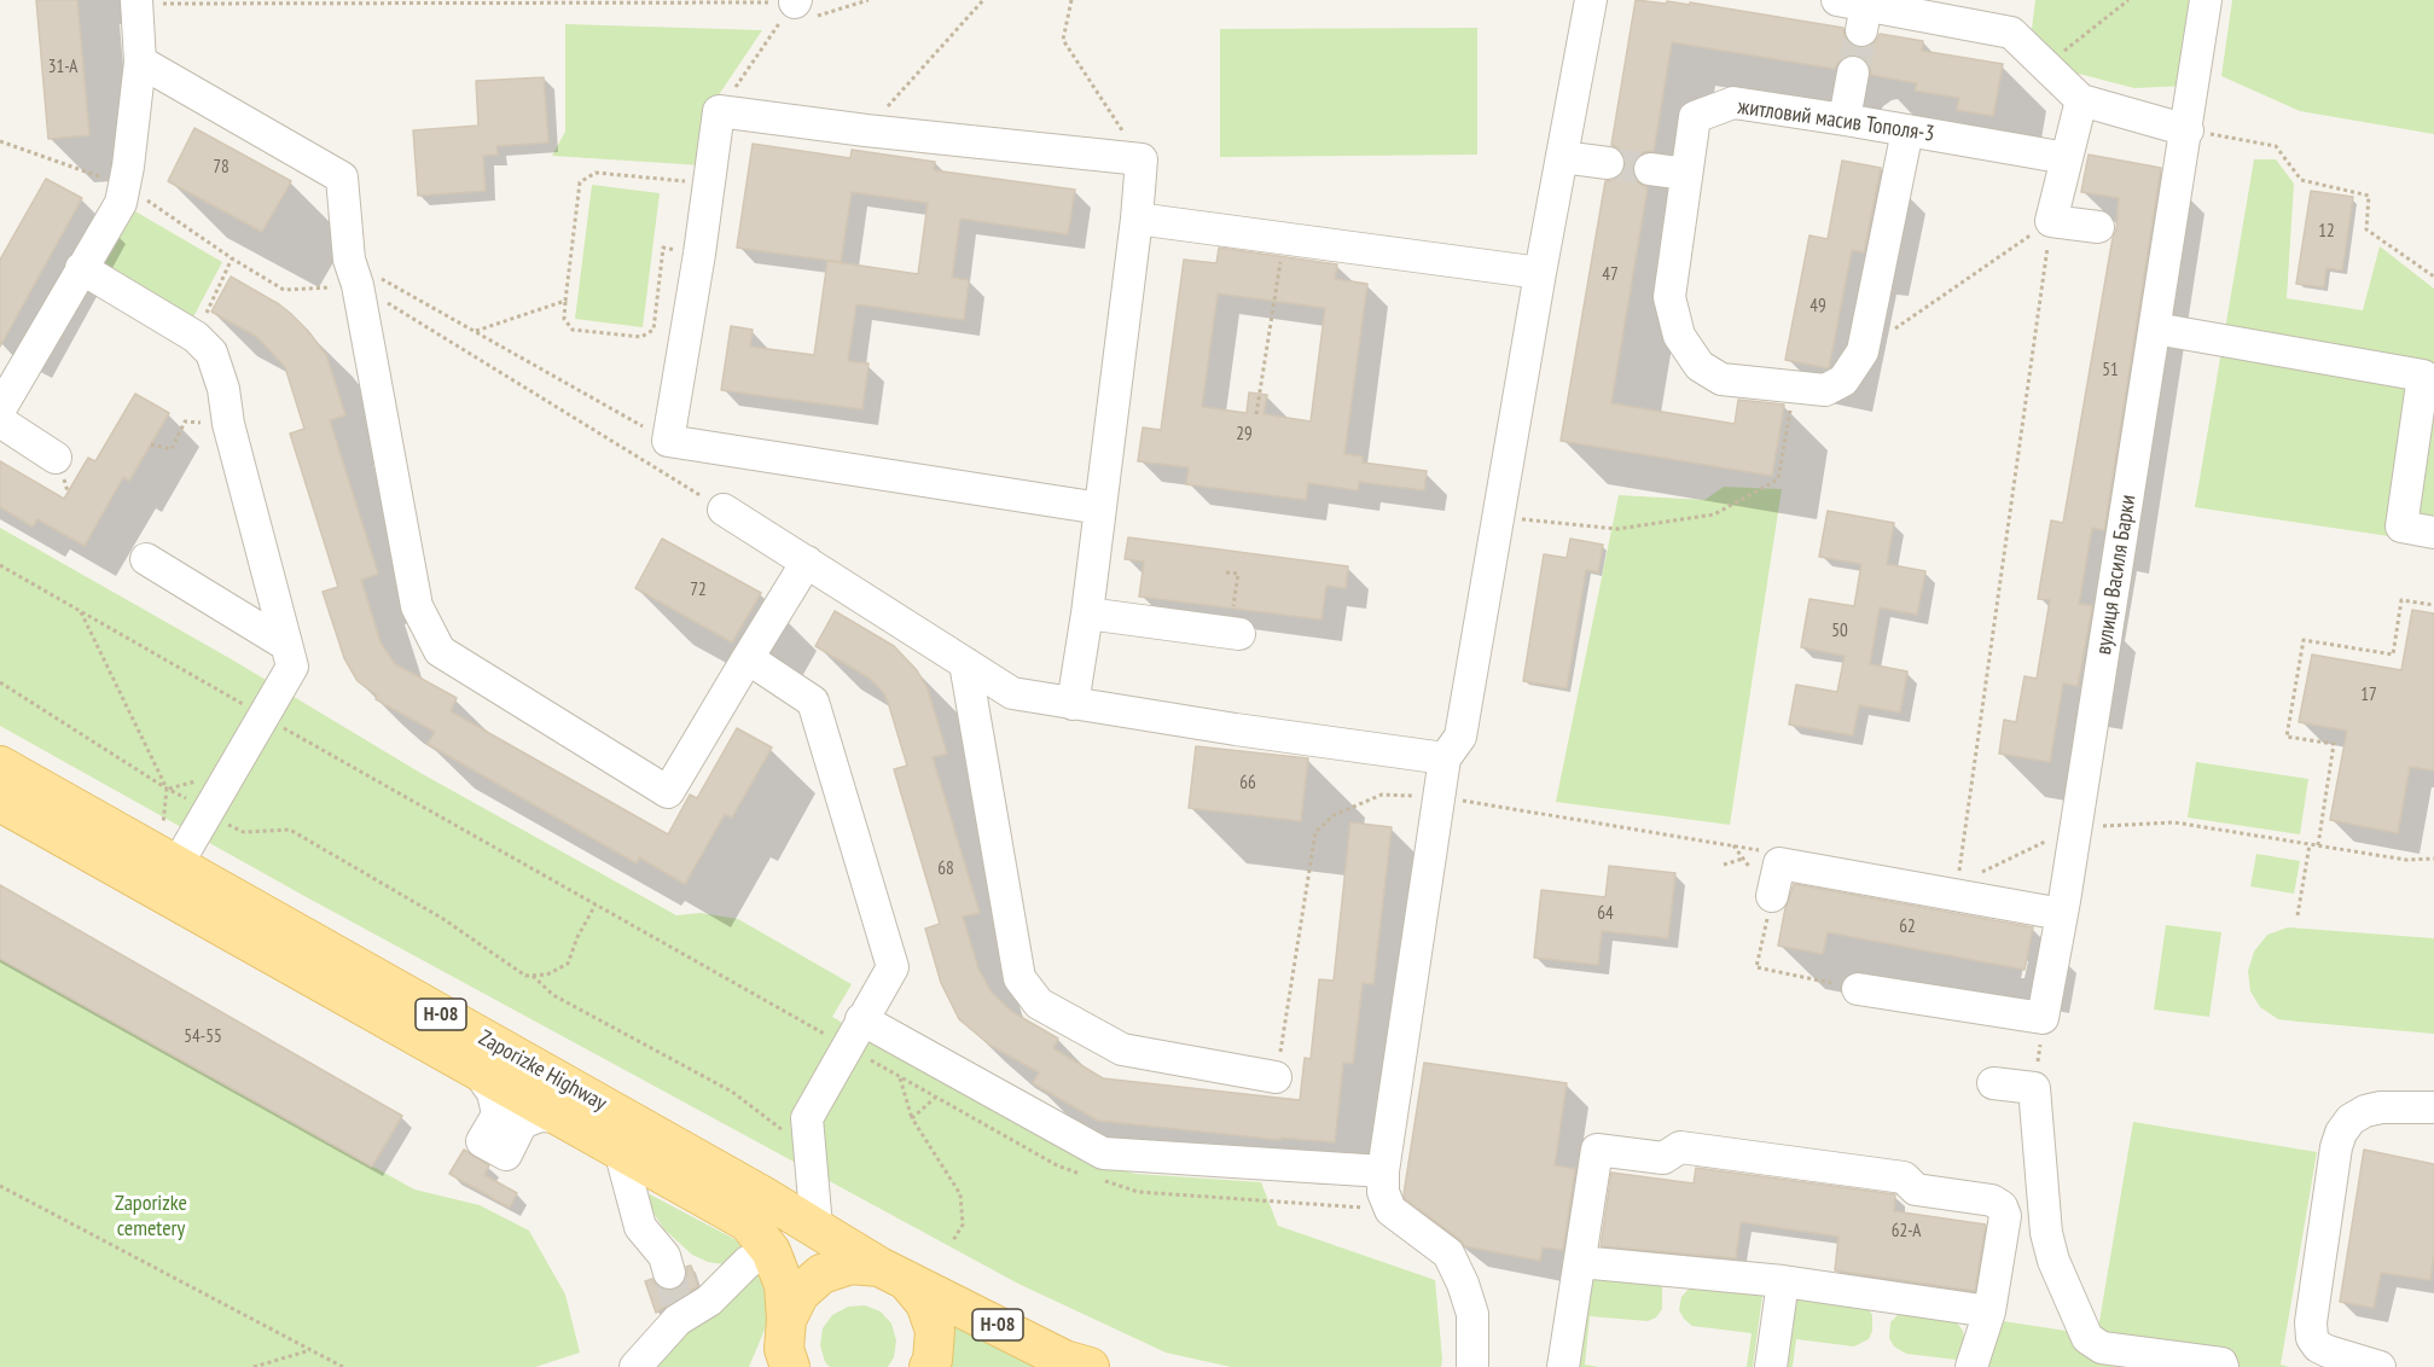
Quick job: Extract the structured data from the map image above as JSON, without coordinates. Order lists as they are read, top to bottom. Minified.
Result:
{"streets":{"main road":["Н-08","Zaporizke Highway"],"lane":["житловий масив Тополя-3","вулиця Василя Барки"]},"crossings":[["Н-08","Zaporizke Highway"]],"parks":["Zaporizke cemetery"],"house_numbers":["31-А","78","12","47","49","51","29","72","50","17","66","68","64","62","54-55","62-А"]}
